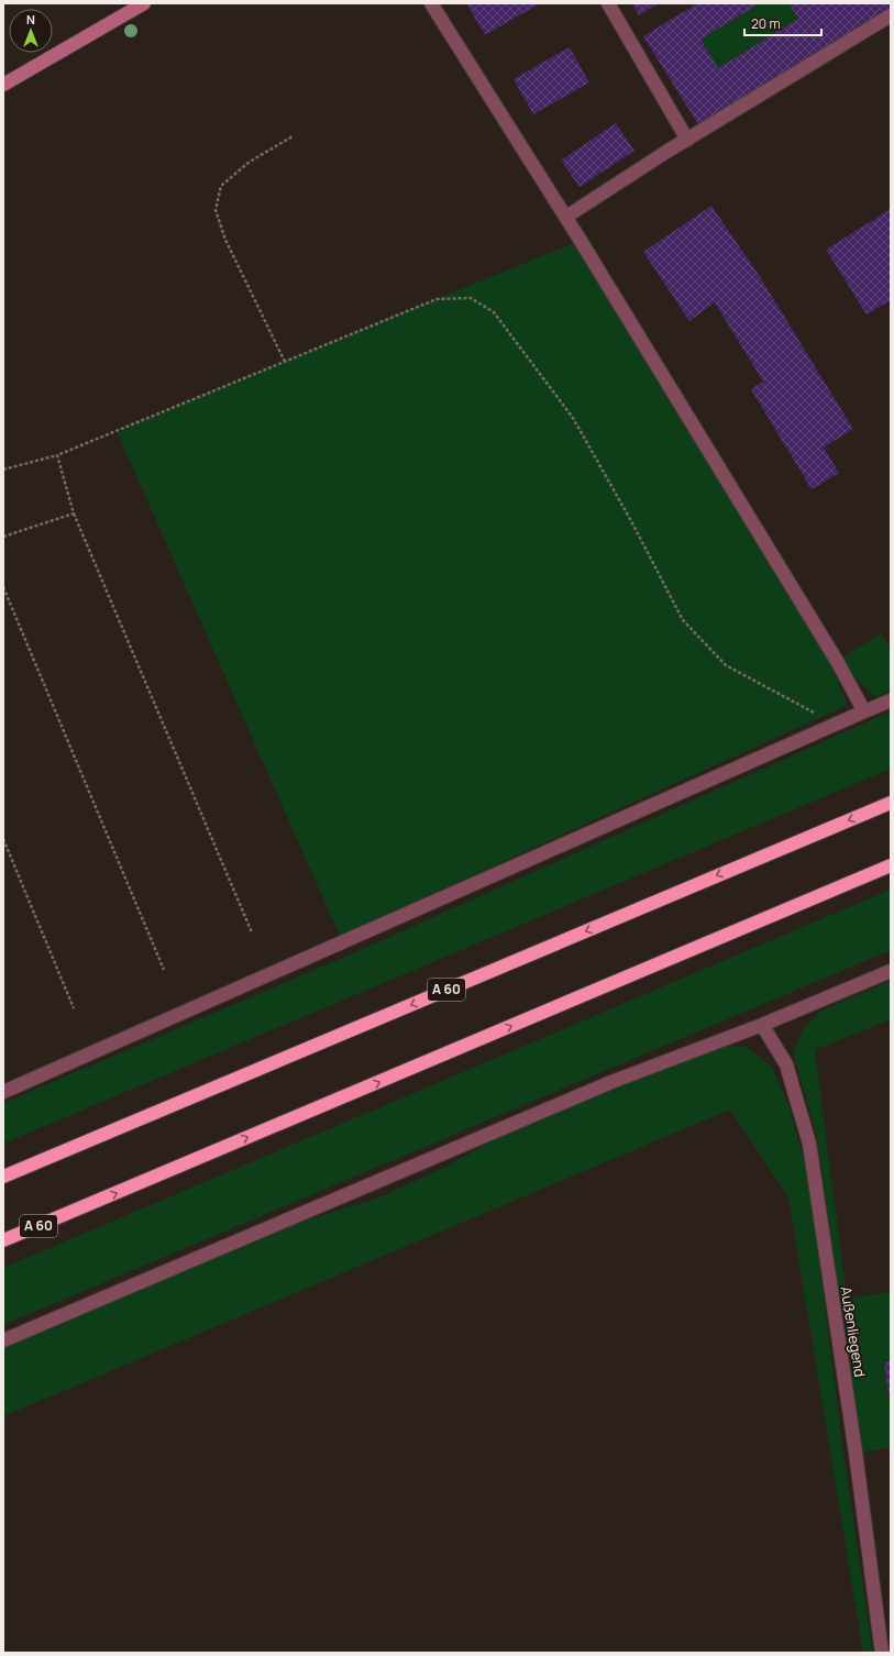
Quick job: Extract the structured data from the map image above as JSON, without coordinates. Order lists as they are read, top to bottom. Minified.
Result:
{"streets":{"highway":["A 60"],"lane":["Außenliegend"]},"scale_bar":"20 m","north":"top"}
